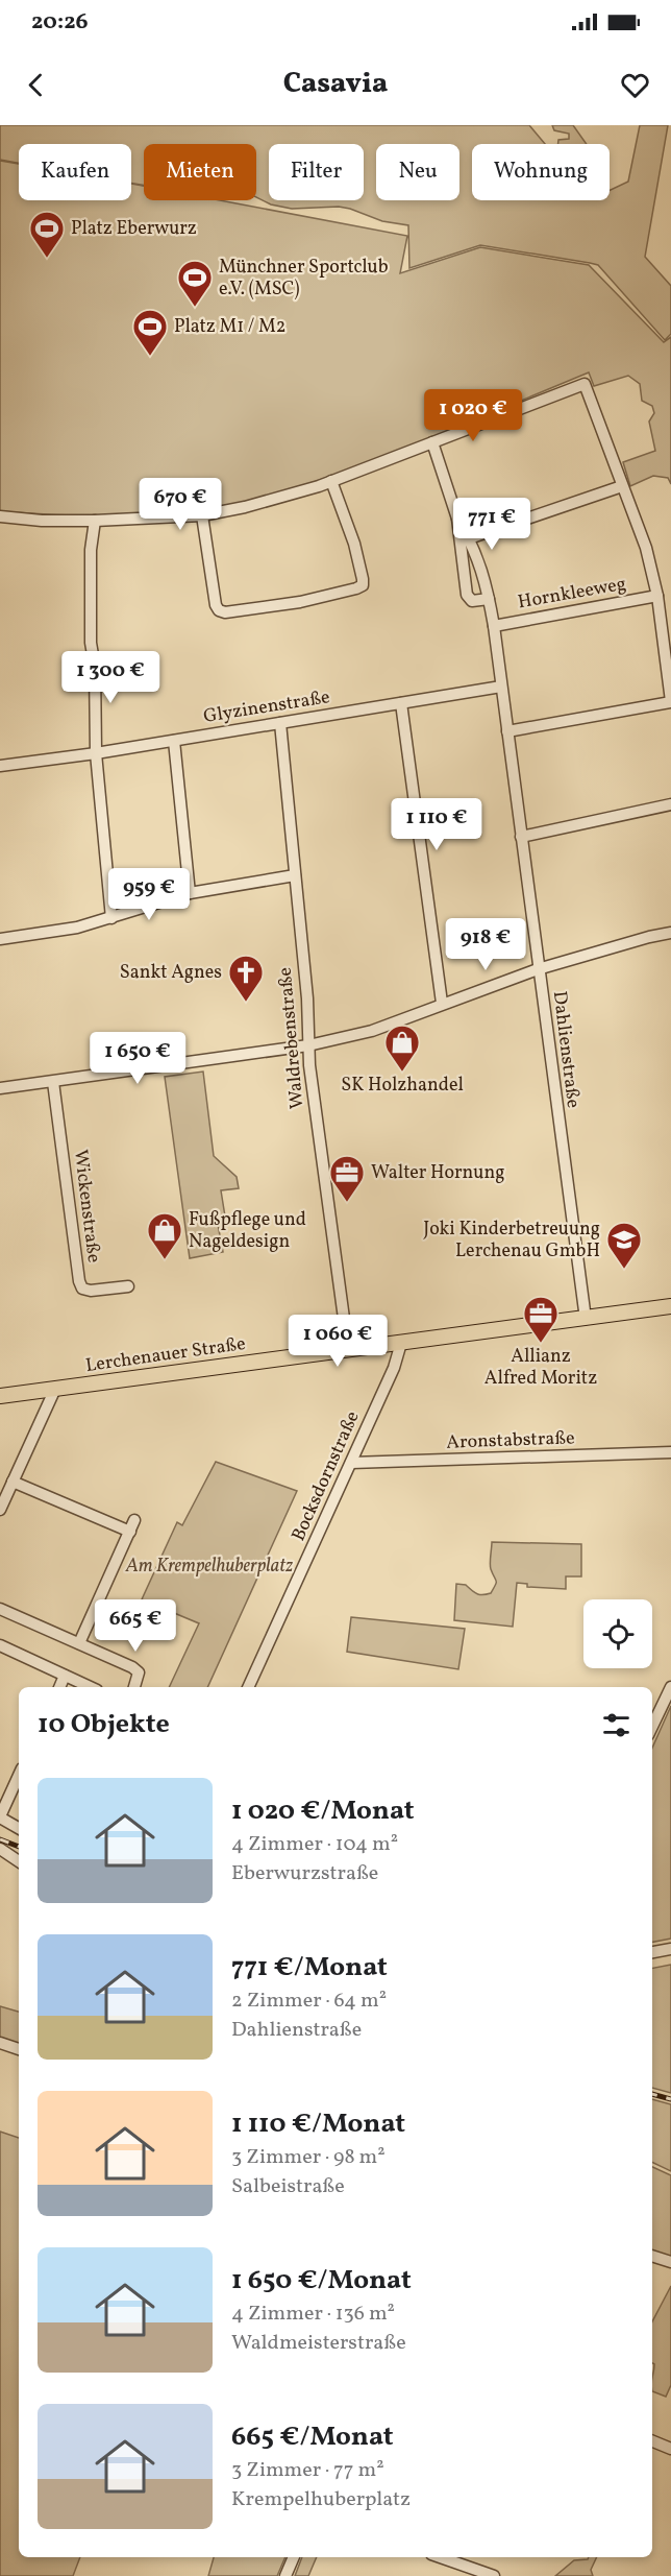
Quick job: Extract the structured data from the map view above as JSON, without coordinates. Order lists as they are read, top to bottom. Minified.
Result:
{"streets":{"main road":["Lerchenauer Straße"],"street":["Hornkleeweg","Glyzinenstraße","Waldrebenstraße","Dahlienstraße","Wickenstraße","Aronstabstraße","Bocksdornstraße"]},"crossings":[["Hornkleeweg","Dahlienstraße"],["Glyzinenstraße","Waldrebenstraße"],["Glyzinenstraße","Dahlienstraße"],["Waldrebenstraße","Lerchenauer Straße"],["Dahlienstraße","Lerchenauer Straße"],["Lerchenauer Straße","Bocksdornstraße"],["Aronstabstraße","Bocksdornstraße"]],"parks":["Am Krempelhuberplatz"],"places":{"sports":["Platz Eberwurz","Münchner Sportclub e.V. (MSC)","Platz M1 / M2"],"church":["Sankt Agnes"],"shop":["SK Holzhandel","Fußpflege und Nageldesign"],"office":["Walter Hornung","Allianz Alfred Moritz"],"school or university":["Joki Kinderbetreuung Lerchenau GmbH"]},"page":{"status":"20:26","header":"Casavia","chip":["Kaufen","Mieten","Filter","Neu","Wohnung"],"price":["1 020 €","670 €","771 €","1 300 €","1 110 €","959 €","918 €","1 650 €","1 060 €","665 €"],"heading":"10 Objekte","list":[{"name":"1 020 €/Monat","note":"4 Zimmer · 104 m² · Eberwurzstraße"},{"name":"771 €/Monat","note":"2 Zimmer · 64 m² · Dahlienstraße"},{"name":"1 110 €/Monat","note":"3 Zimmer · 98 m² · Salbeistraße"},{"name":"1 650 €/Monat","note":"4 Zimmer · 136 m² · Waldmeisterstraße"},{"name":"665 €/Monat","note":"3 Zimmer · 77 m² · Krempelhuberplatz"}]}}
